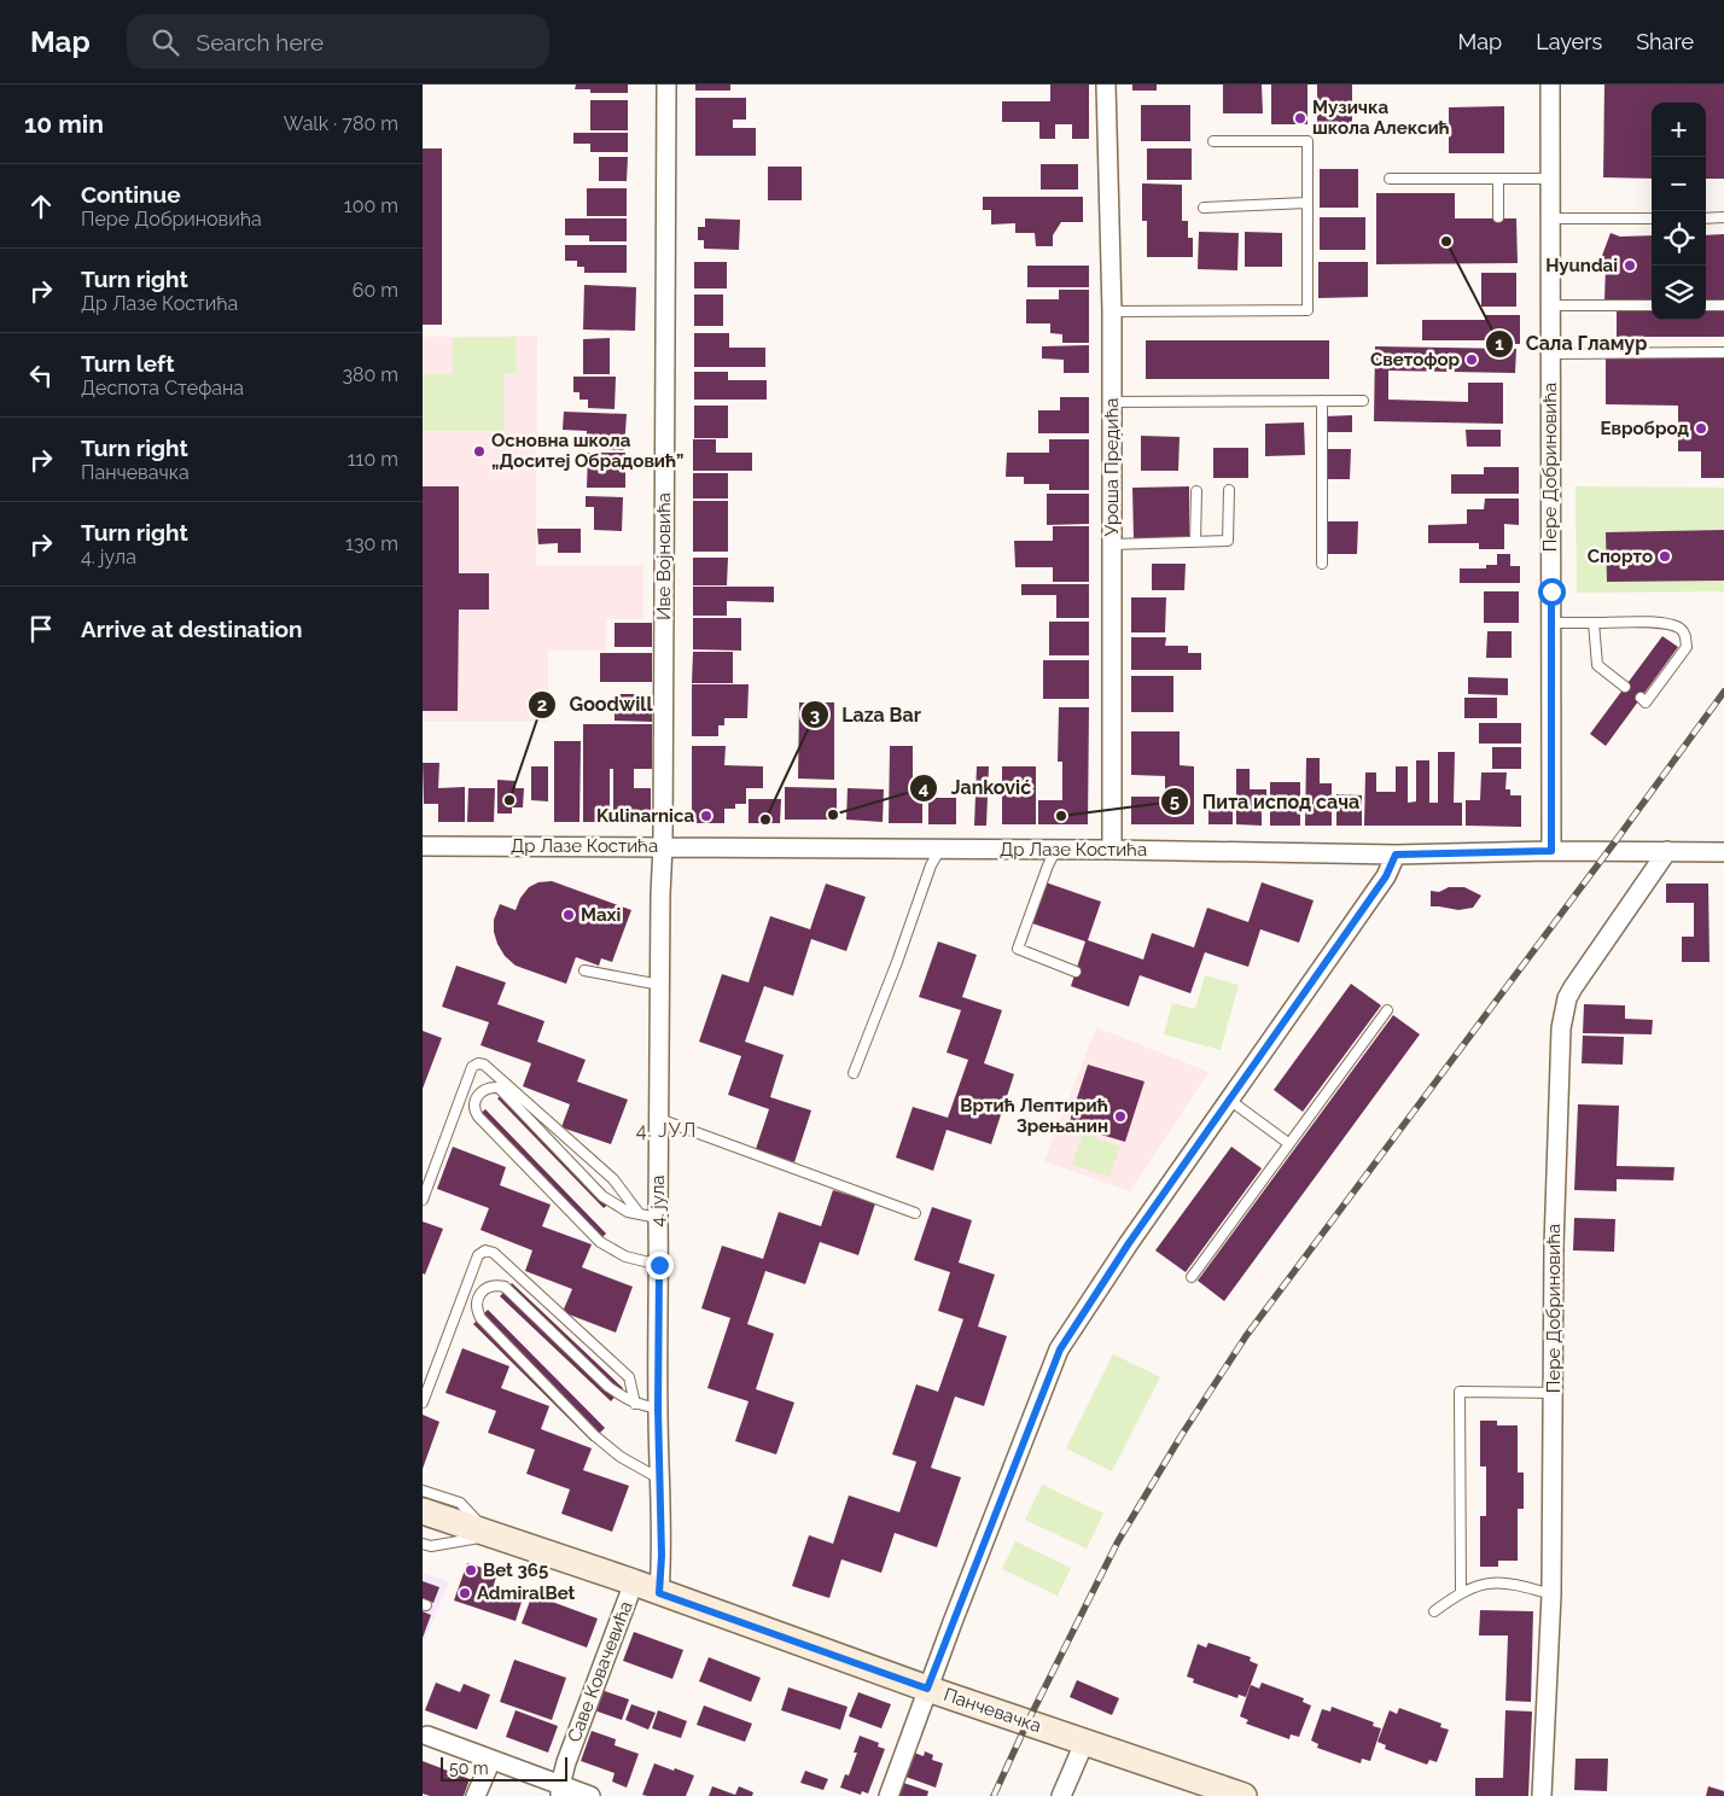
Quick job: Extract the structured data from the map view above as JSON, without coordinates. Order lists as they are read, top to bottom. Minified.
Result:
{"streets":{"street":["Уроша Предића","Пере Добриновића","Иве Војновића","Др Лазе Костића","4. јула","Саве Ковачевића","Панчевачка"]},"crossings":[["Уроша Предића","Др Лазе Костића"],["Пере Добриновића","Др Лазе Костића"],["Иве Војновића","Др Лазе Костића"],["Иве Војновића","4. јула"],["Др Лазе Костића","4. јула"],["4. јула","Панчевачка"],["Саве Ковачевића","Панчевачка"]],"districts":["4. ЈУЛ"],"places":["Музичка школа Алексић","Сала Гламур","Hyundai","Светофор","Евроброд","Основна школа „Доситеј Обрадовић”","Спорто","Goodwill","Janković","Kulinarnica","Пита испод сача","Laza Bar","Maxi","Вртић Лептирић Зрењанин","Bet 365","AdmiralBet"],"scale_bar":"50 m","page":{"header":"Map","search":"Search here","nav":["Map","Layers","Share"],"heading":["10 min","Walk · 780 m"],"map_buttons":["+","−"],"list":[["Continue","Пере Добриновића","100 m"],["Turn right","Др Лазе Костића","60 m"],["Turn left","Деспота Стефана","380 m"],["Turn right","Панчевачка","110 m"],["Turn right","4. јула","130 m"],"Arrive at destination"],"scale":"50 m"}}
